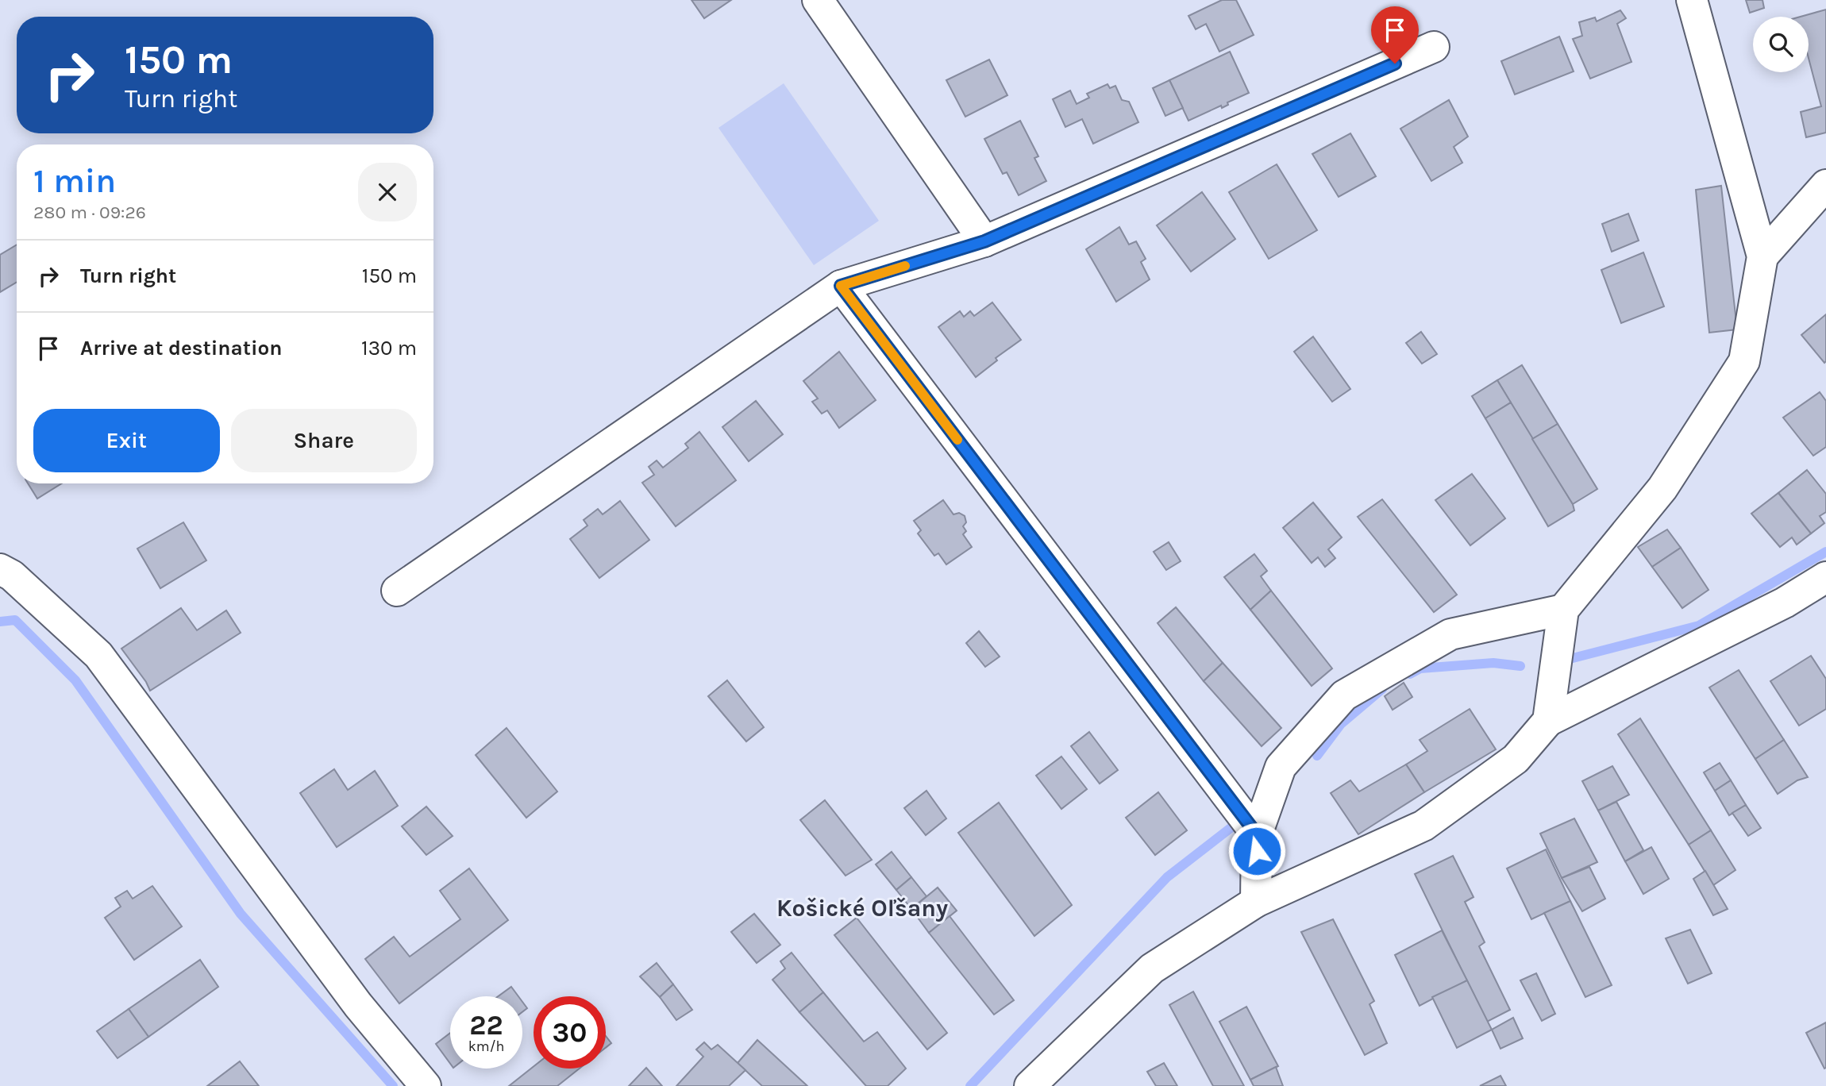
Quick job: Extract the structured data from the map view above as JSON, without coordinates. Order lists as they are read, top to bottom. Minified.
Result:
{"districts":["Košické Oľšany"],"page":{"turn":["150 m","Turn right"],"heading":["1 min","280 m · 09:26"],"list":[{"name":"Turn right","value":"150 m"},{"name":"Arrive at destination","value":"130 m"}],"buttons":["Exit","Share"],"speed":"22 km/h","limit":"30"}}
